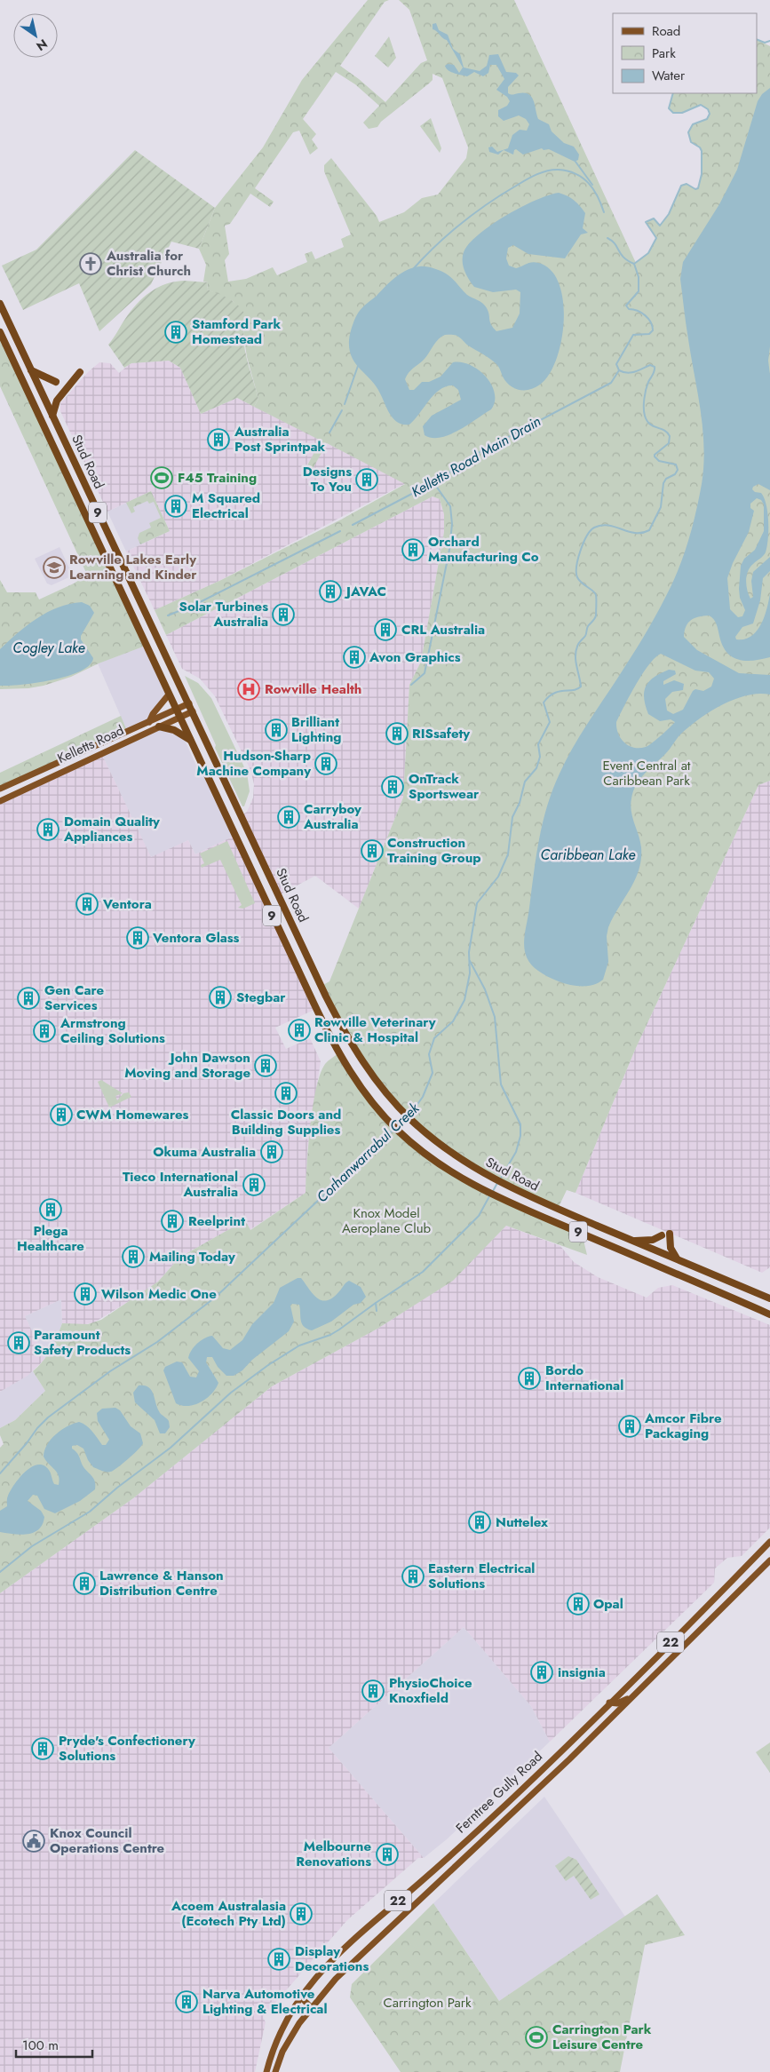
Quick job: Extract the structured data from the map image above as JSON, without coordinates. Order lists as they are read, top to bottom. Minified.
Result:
{"streets":{"highway":["Stud Road","9"],"main road":["Kelletts Road","22","Ferntree Gully Road"]},"crossings":[["Stud Road","Kelletts Road"]],"water":["Kelletts Road Main Drain","Cogley Lake","Caribbean Lake","Corhanwarrabul Creek"],"parks":["Event Central at Caribbean Park","Knox Model Aeroplane Club","Carrington Park"],"places":{"church":["Australia for Christ Church"],"building":["Stamford Park Homestead","Australia Post Sprintpak","Designs To You","M Squared Electrical","Orchard Manufacturing Co","JAVAC","Solar Turbines Australia","CRL Australia","Avon Graphics","Brilliant Lighting","RISsafety","Hudson-Sharp Machine Company","OnTrack Sportswear","Carryboy Australia","Domain Quality Appliances","Construction Training Group","Ventora","Ventora Glass","Stegbar","Gen Care Services","Rowville Veterinary Clinic & Hospital","Armstrong Ceiling Solutions","John Dawson Moving and Storage","Classic Doors and Building Supplies","CWM Homewares","Okuma Australia","Tieco International Australia","Plega Healthcare","Reelprint","Mailing Today","Wilson Medic One","Paramount Safety Products","Bordo International","Amcor Fibre Packaging","Nuttelex","Eastern Electrical Solutions","Lawrence & Hanson Distribution Centre","Opal","insignia","PhysioChoice Knoxfield","Pryde's Confectionery Solutions","Melbourne Renovations","Acoem Australasia (Ecotech Pty Ltd)","Display Decorations","Narva Automotive Lighting & Electrical"],"sports":["F45 Training","Carrington Park Leisure Centre"],"school or university":["Rowville Lakes Early Learning and Kinder"],"hospital":["Rowville Health"],"public building":["Knox Council Operations Centre"]},"legend":["Road","Park","Water"],"scale_bar":"100 m","north":"bottom right"}
